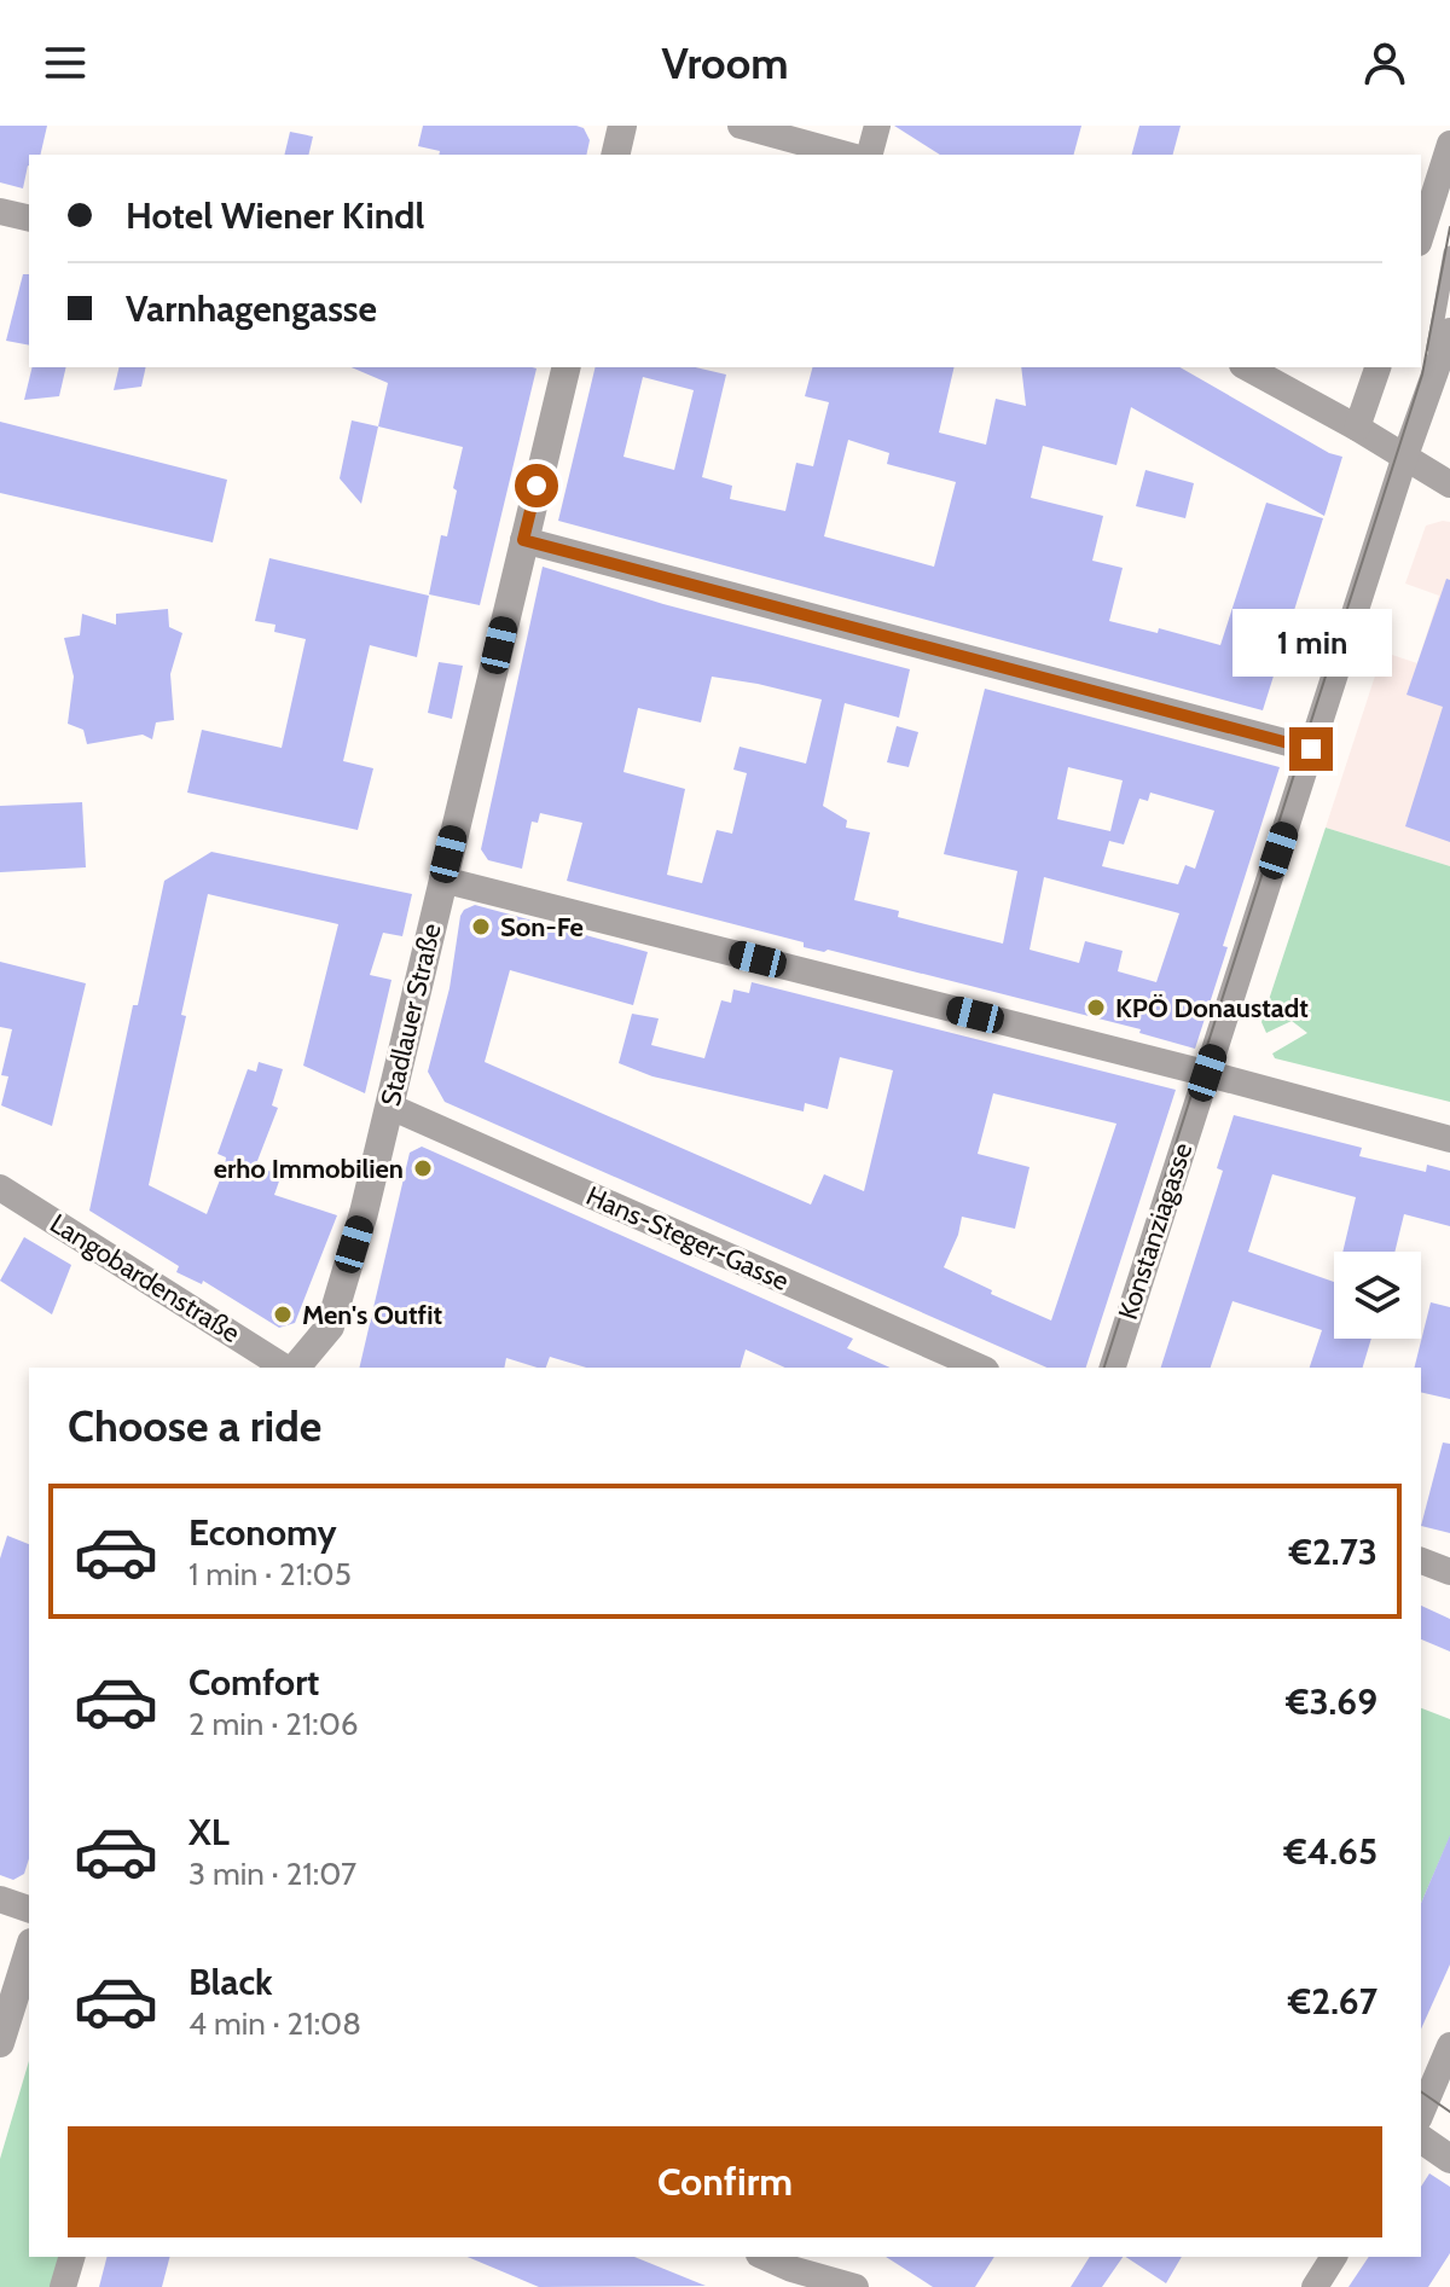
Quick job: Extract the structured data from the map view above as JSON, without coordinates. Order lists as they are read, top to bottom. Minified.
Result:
{"streets":{"street":["Stadlauer Straße","Konstanziagasse","Hans-Steger-Gasse","Langobardenstraße"]},"crossings":[["Stadlauer Straße","Hans-Steger-Gasse"]],"places":["Son-Fe","KPÖ Donaustadt","erho Immobilien","Men's Outfit"],"page":{"header":"Vroom","banner":["Hotel Wiener Kindl","Varnhagengasse"],"bubble":"1 min","heading":"Choose a ride","list":[{"name":"Economy","note":"1 min · 21:05","value":"€2.73"},{"name":"Comfort","note":"2 min · 21:06","value":"€3.69"},{"name":"XL","note":"3 min · 21:07","value":"€4.65"},{"name":"Black","note":"4 min · 21:08","value":"€2.67"}],"buttons":"Confirm"}}
